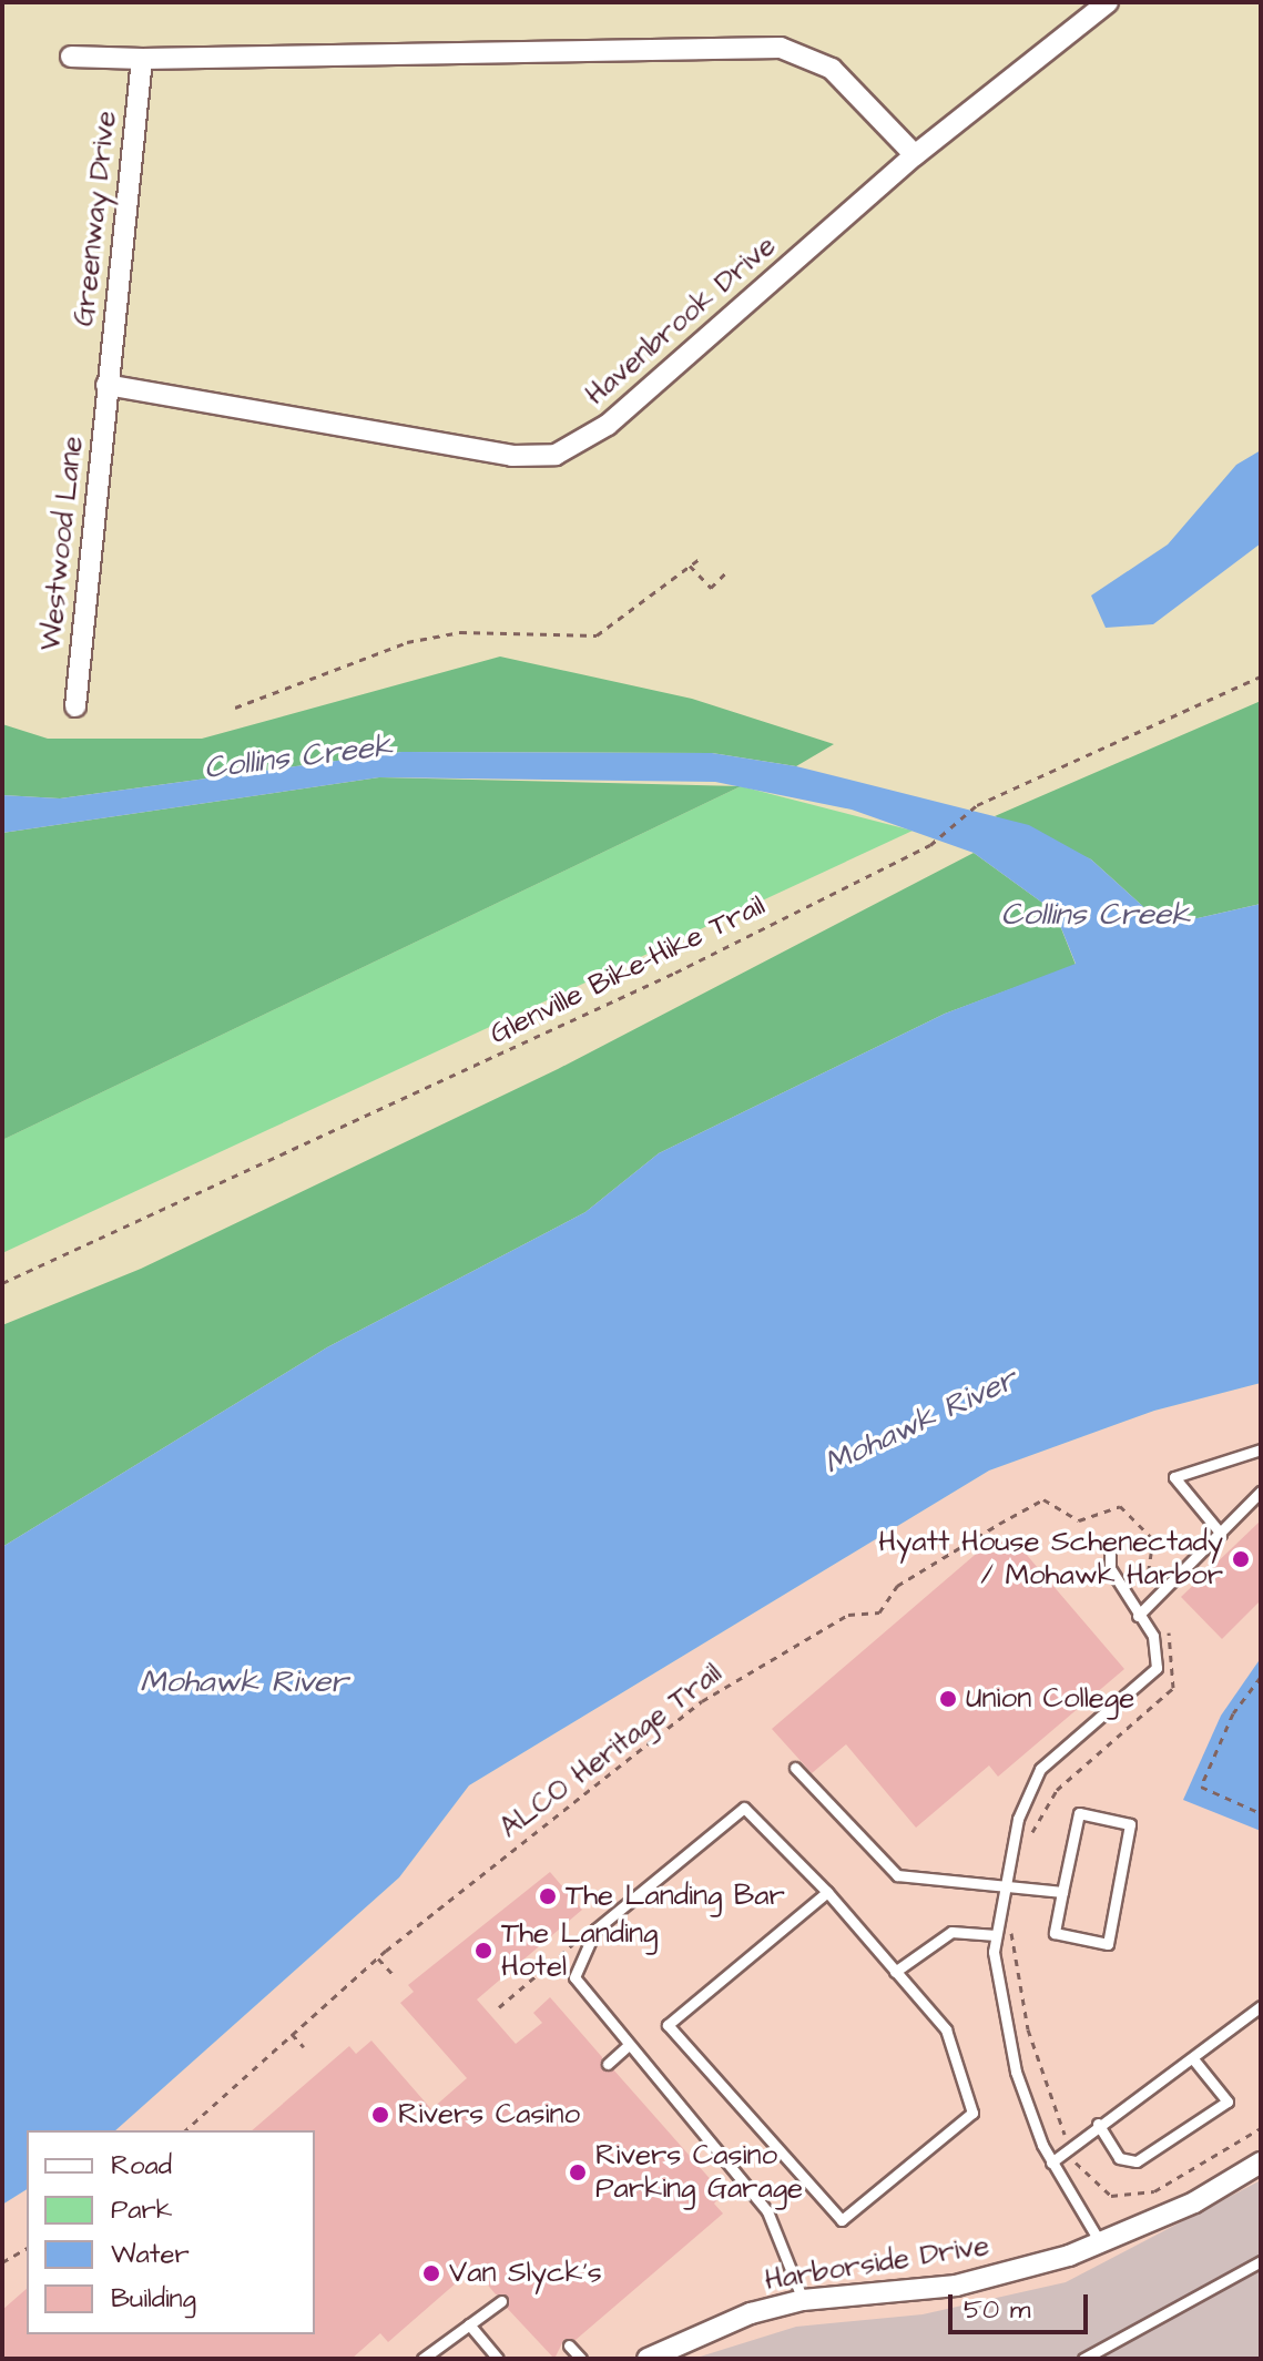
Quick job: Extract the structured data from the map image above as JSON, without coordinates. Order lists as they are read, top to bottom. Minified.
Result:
{"streets":{"street":["Greenway Drive","Havenbrook Drive","Westwood Lane","Harborside Drive"],"path":["Glenville Bike-Hike Trail","ALCO Heritage Trail"]},"crossings":[["Greenway Drive","Havenbrook Drive"],["Greenway Drive","Westwood Lane"],["Havenbrook Drive","Westwood Lane"]],"water":["Collins Creek","Mohawk River"],"places":["Hyatt House Schenectady / Mohawk Harbor","Union College","The Landing Bar","The Landing Hotel","Rivers Casino","Rivers Casino Parking Garage","Van Slyck's"],"legend":["Road","Park","Water","Building"],"scale_bar":"50 m"}
